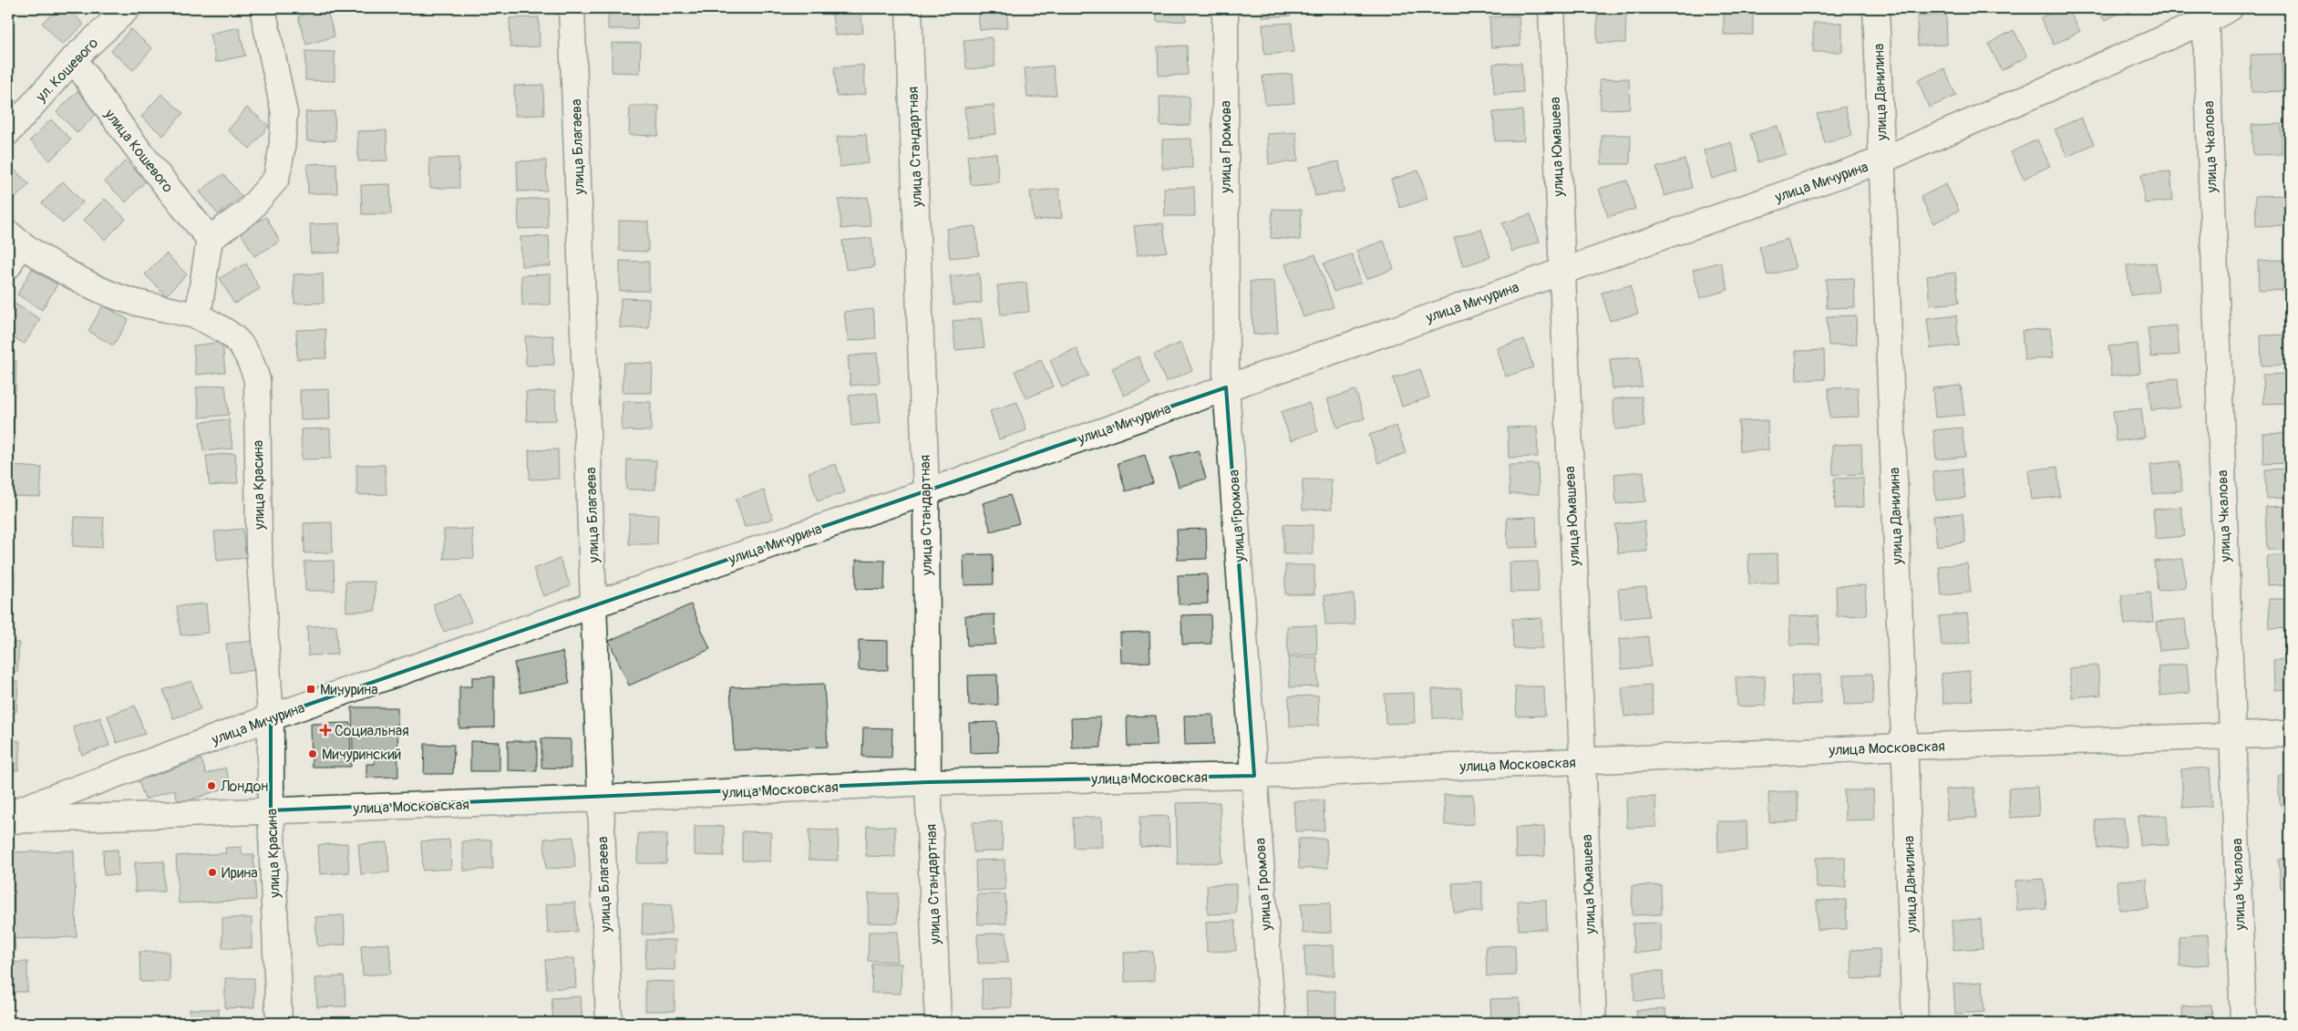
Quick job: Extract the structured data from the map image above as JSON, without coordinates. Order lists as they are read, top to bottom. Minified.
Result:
{"streets":{"street":["ул. Кошевого","улица Данилина","улица Благаева","улица Стандартная","улица Громова","улица Юмашева","улица Чкалова","улица Кошевого","улица Мичурина","улица Красина","улица Московская"]},"crossings":[["ул. Кошевого","улица Кошевого"],["улица Данилина","улица Мичурина"],["улица Данилина","улица Московская"],["улица Благаева","улица Мичурина"],["улица Благаева","улица Московская"],["улица Стандартная","улица Мичурина"],["улица Стандартная","улица Московская"],["улица Громова","улица Мичурина"],["улица Громова","улица Московская"],["улица Юмашева","улица Мичурина"],["улица Юмашева","улица Московская"],["улица Чкалова","улица Мичурина"],["улица Чкалова","улица Московская"],["улица Мичурина","улица Красина"],["улица Красина","улица Московская"]],"places":{"transit":["Мичурина"],"health":["Социальная"],"other":["Мичуринский","Лондон","Ирина"]}}
